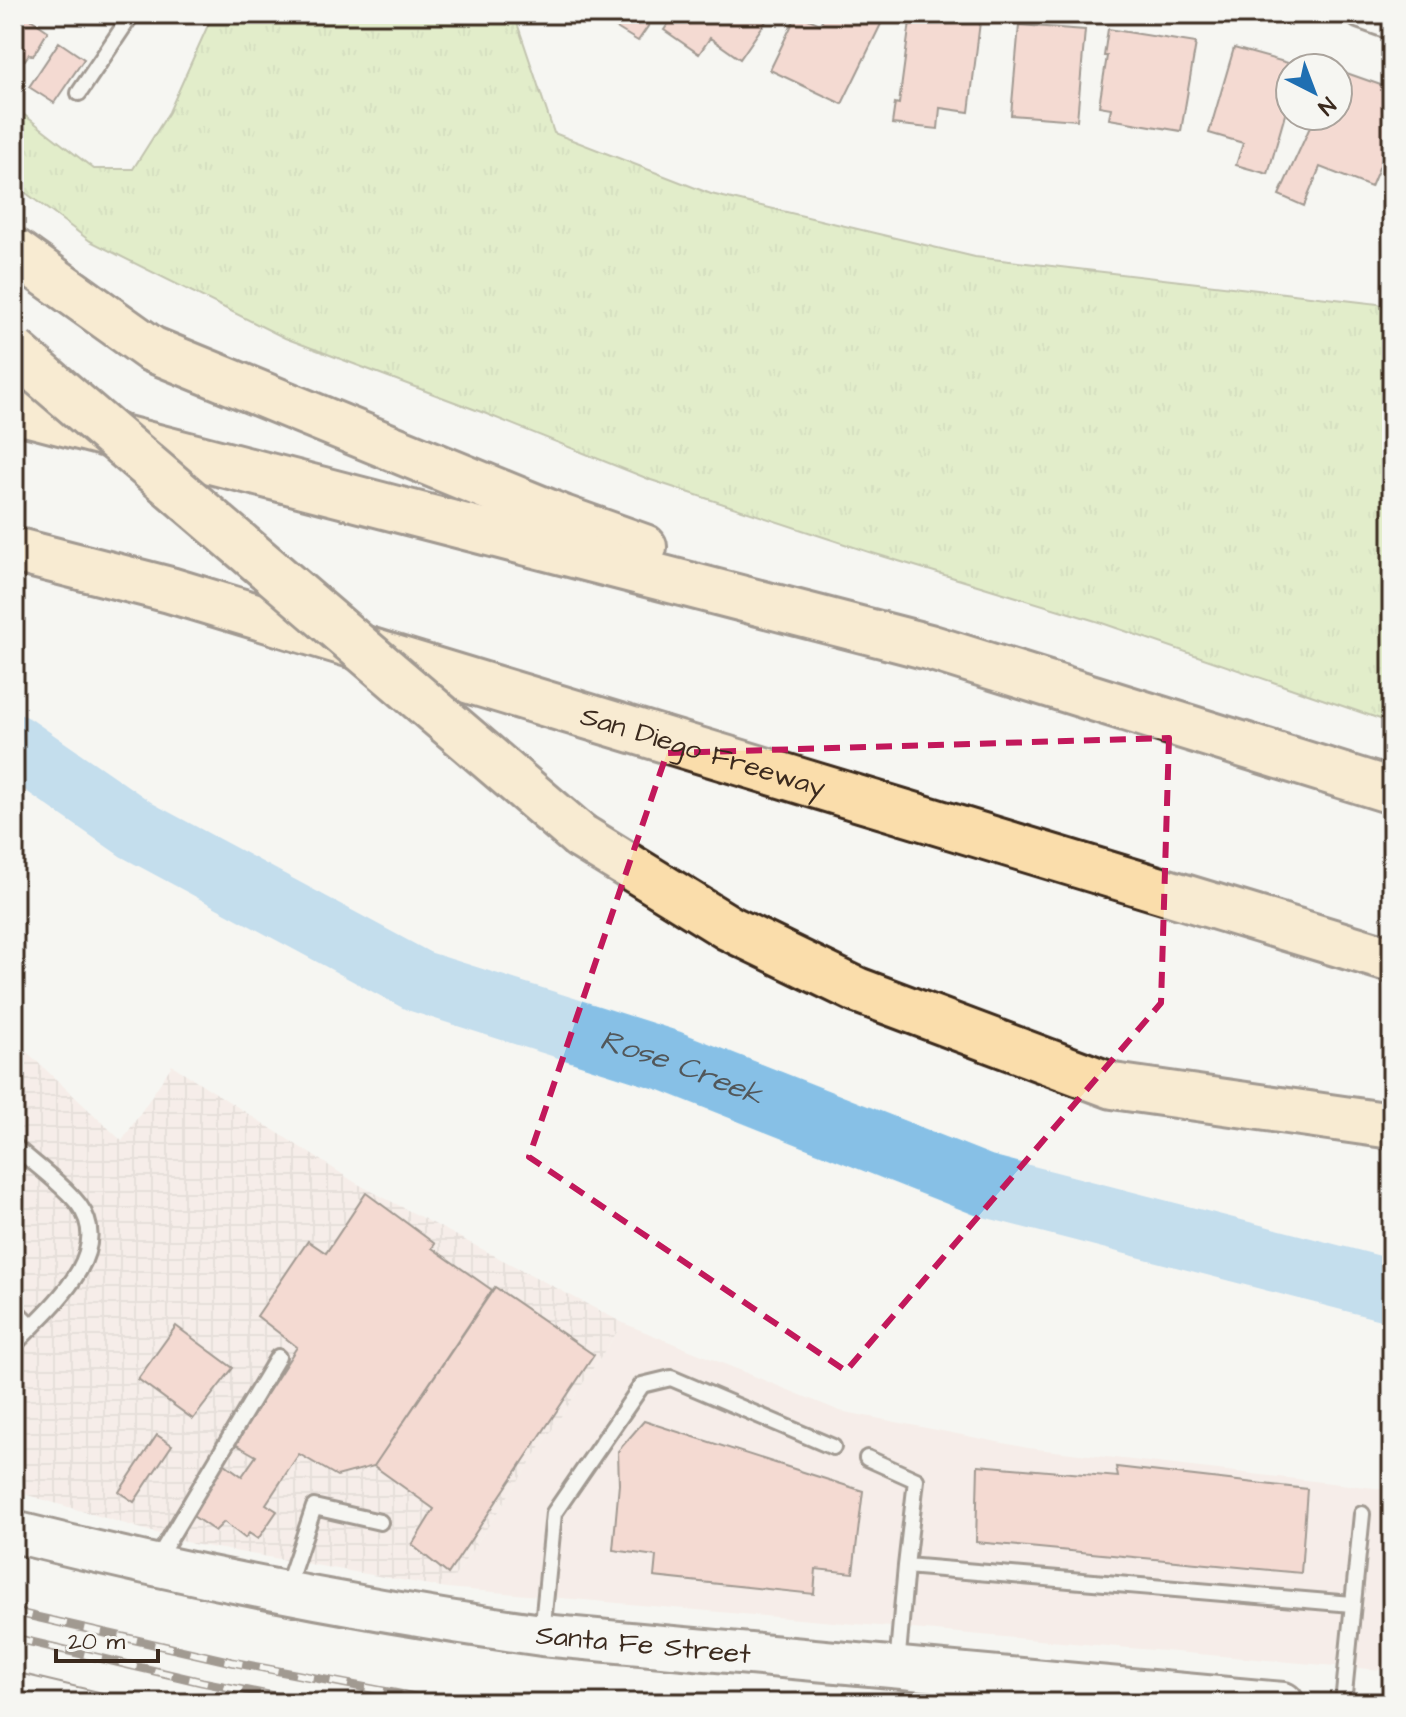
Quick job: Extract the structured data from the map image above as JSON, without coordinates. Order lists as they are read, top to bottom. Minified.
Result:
{"streets":{"highway":["San Diego Freeway"],"street":["Santa Fe Street"]},"water":["Rose Creek"],"scale_bar":"20 m","north":"bottom right"}
